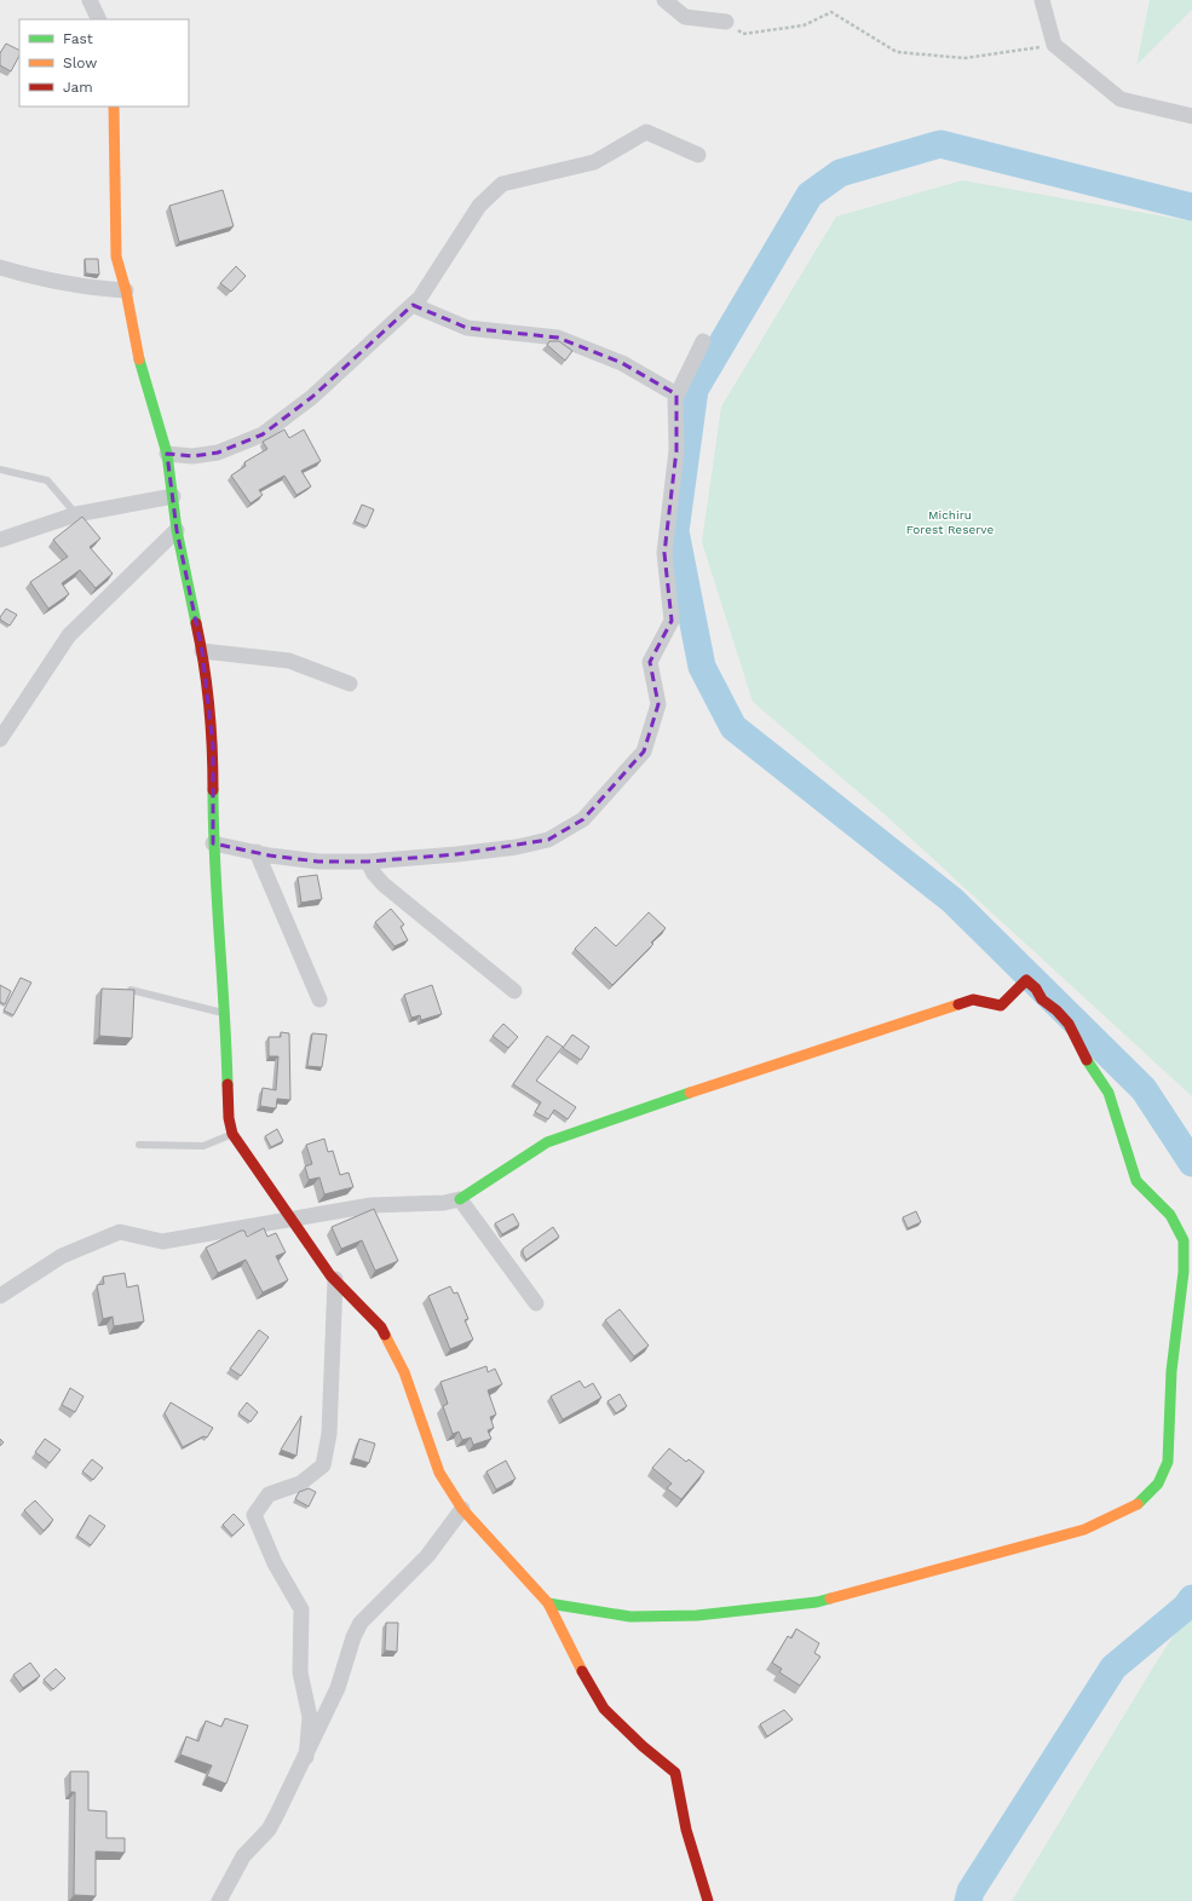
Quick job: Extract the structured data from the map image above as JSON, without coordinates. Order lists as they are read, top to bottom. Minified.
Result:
{"parks":["Michiru Forest Reserve"],"legend":["Fast","Slow","Jam"]}
